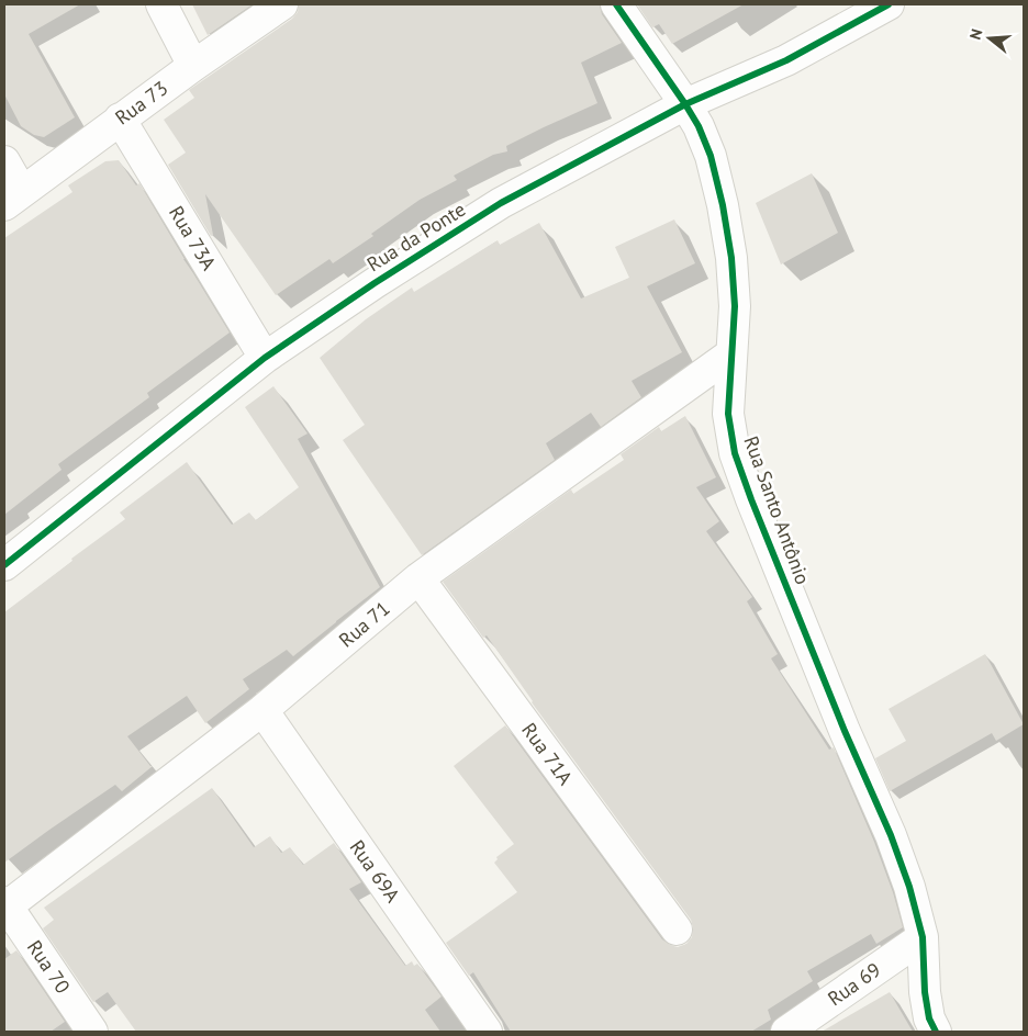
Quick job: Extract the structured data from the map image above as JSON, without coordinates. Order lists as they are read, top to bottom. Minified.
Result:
{"streets":{"street":["Rua 73","Rua da Ponte","Rua 73A","Rua Santo Antônio","Rua 71","Rua 71A","Rua 69A","Rua 70","Rua 69"]},"crossings":[["Rua 73","Rua 73A"],["Rua da Ponte","Rua 73A"],["Rua da Ponte","Rua Santo Antônio"],["Rua Santo Antônio","Rua 71"],["Rua Santo Antônio","Rua 69"],["Rua 71","Rua 71A"],["Rua 71","Rua 69A"],["Rua 71","Rua 70"]],"north":"left"}
